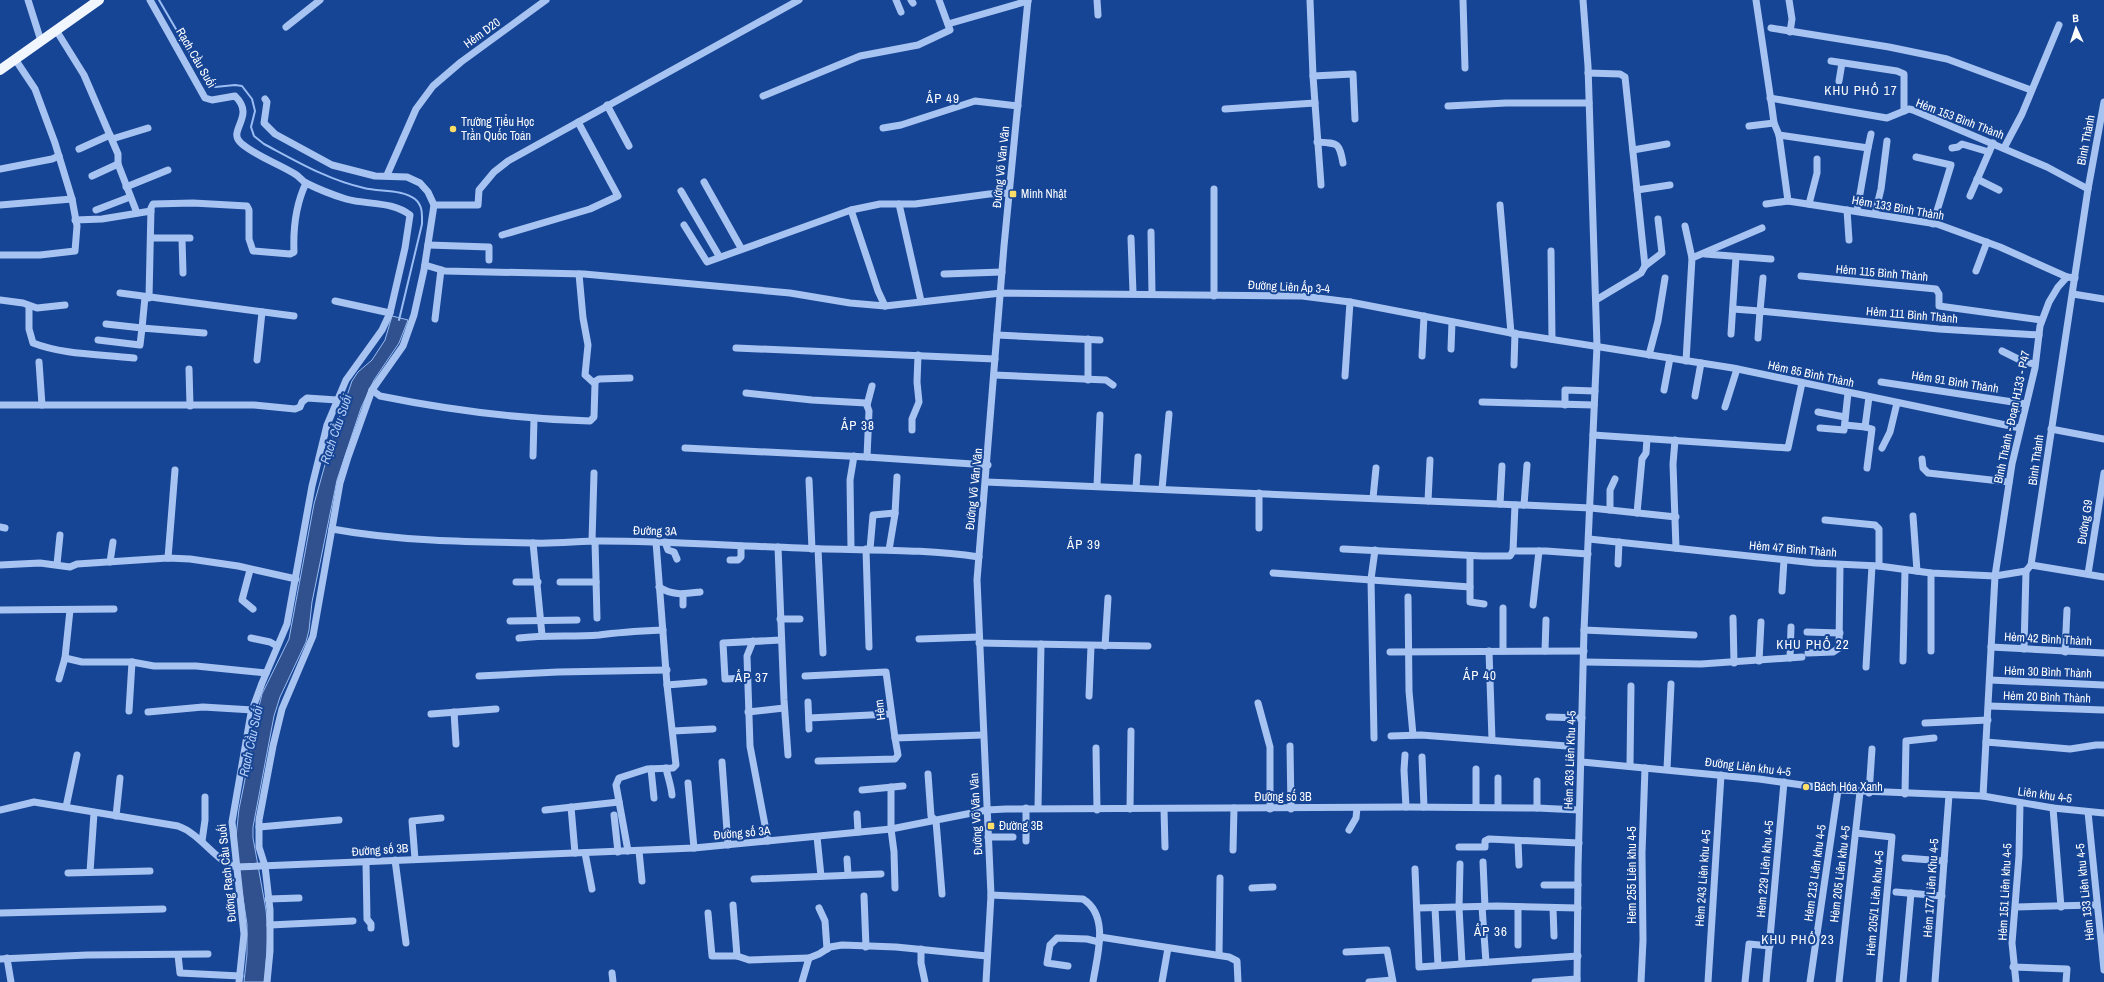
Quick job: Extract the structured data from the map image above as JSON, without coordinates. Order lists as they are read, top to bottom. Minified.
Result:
{"streets":{"street":["Hẻm D20","Rạch Cầu Suối","Hẻm 153 Bình Thành","Bình Thành","Đường Võ Văn Vân","Hẻm 133 Bình Thành","Hẻm 115 Bình Thành","Đường Liên Ấp 3-4","Hẻm 111 Bình Thành","Hẻm 85 Bình Thành","Hẻm 91 Bình Thành","Bình Thành - Đoạn H133 - P47","Đường G9","Đường 3A","Hẻm 47 Bình Thành","Hẻm 42 Bình Thành","Hẻm 30 Bình Thành","Hẻm 20 Bình Thành","Hẻm","Hẻm 263 Liên Khu 4-5","Đường Liên khu 4-5","Liên khu 4-5","Đường số 3B","Đường số 3A","Hẻm 229 Liên khu 4-5","Đường Rạch Cầu Suối","Hẻm 213 Liên khu 4-5","Hẻm 205 Liên khu 4-5","Hẻm 255 Liên khu 4-5","Hẻm 243 Liên khu 4-5","Hẻm 177 Liên Khu 4-5","Hẻm 151 Liên khu 4-5","Hẻm 133 Liên khu 4-5","Hẻm 205/1 Liên khu 4-5"]},"crossings":[["Rạch Cầu Suối","Đường Rạch Cầu Suối"],["Hẻm 153 Bình Thành","Bình Thành"],["Bình Thành","Hẻm 42 Bình Thành"],["Đường Võ Văn Vân","Đường Liên Ấp 3-4"],["Đường Võ Văn Vân","Đường 3A"],["Đường Võ Văn Vân","Đường số 3B"],["Đường Võ Văn Vân","Đường số 3A"],["Hẻm 133 Bình Thành","Bình Thành - Đoạn H133 - P47"],["Hẻm 115 Bình Thành","Bình Thành - Đoạn H133 - P47"],["Đường Liên Ấp 3-4","Hẻm 85 Bình Thành"],["Đường Liên Ấp 3-4","Hẻm 263 Liên Khu 4-5"],["Hẻm 111 Bình Thành","Bình Thành - Đoạn H133 - P47"],["Hẻm 85 Bình Thành","Bình Thành - Đoạn H133 - P47"],["Hẻm 85 Bình Thành","Hẻm 263 Liên Khu 4-5"],["Hẻm 91 Bình Thành","Bình Thành - Đoạn H133 - P47"],["Bình Thành - Đoạn H133 - P47","Hẻm 47 Bình Thành"],["Hẻm 47 Bình Thành","Hẻm 263 Liên Khu 4-5"],["Hẻm 263 Liên Khu 4-5","Đường Liên khu 4-5"],["Hẻm 263 Liên Khu 4-5","Đường số 3B"],["Đường Liên khu 4-5","Liên khu 4-5"],["Đường Liên khu 4-5","Hẻm 229 Liên khu 4-5"],["Đường Liên khu 4-5","Hẻm 213 Liên khu 4-5"],["Đường Liên khu 4-5","Hẻm 205 Liên khu 4-5"],["Đường Liên khu 4-5","Hẻm 255 Liên khu 4-5"],["Đường Liên khu 4-5","Hẻm 243 Liên khu 4-5"],["Đường Liên khu 4-5","Hẻm 177 Liên Khu 4-5"],["Liên khu 4-5","Hẻm 151 Liên khu 4-5"],["Liên khu 4-5","Hẻm 133 Liên khu 4-5"],["Đường số 3B","Đường số 3A"],["Đường số 3B","Đường Rạch Cầu Suối"],["Hẻm 205 Liên khu 4-5","Hẻm 205/1 Liên khu 4-5"]],"districts":["KHU PHỐ 17","ẤP 49","ẤP 38","ẤP 39","KHU PHỐ 22","ẤP 40","ẤP 37","ẤP 36","KHU PHỐ 23"],"water":["Rạch Cầu Suối"],"places":{"other":["Trường Tiểu Học Trần Quốc Toản","Bách Hóa Xanh"],"transit":["Minh Nhật","Đường 3B"]},"north":"top"}
